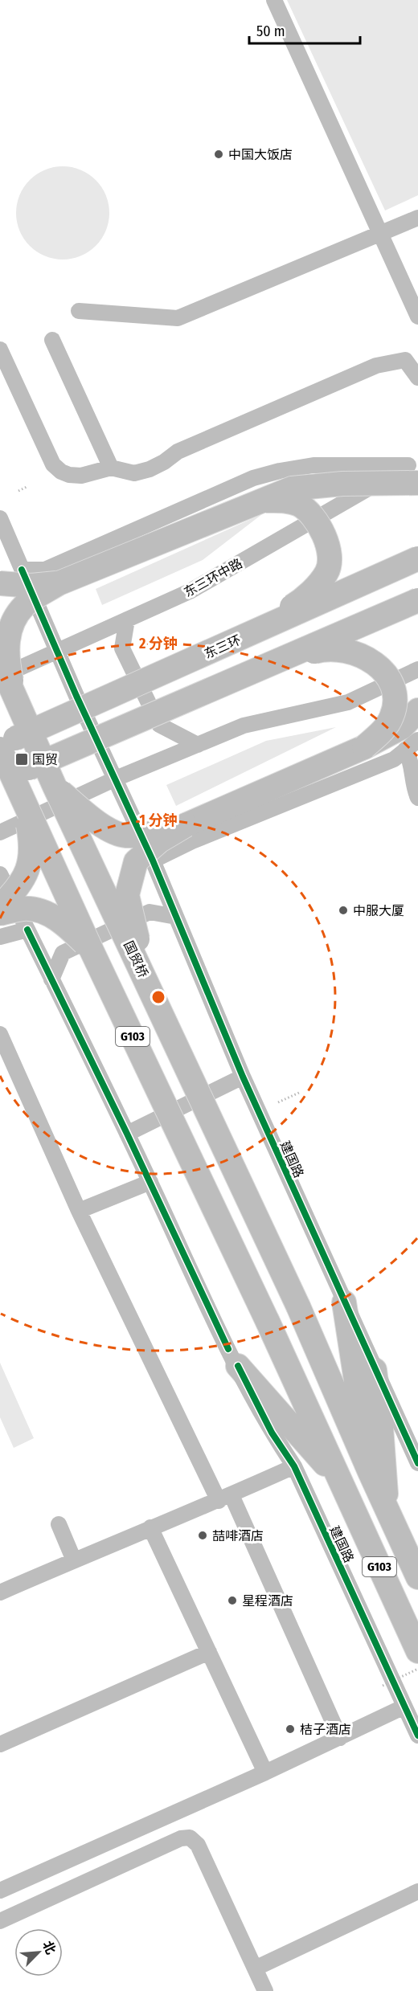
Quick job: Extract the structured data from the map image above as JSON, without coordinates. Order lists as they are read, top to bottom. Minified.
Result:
{"streets":{"highway":["东三环","国贸桥","G103","建国路"],"street":["东三环中路"]},"crossings":[["东三环中路","建国路"],["国贸桥","G103"],["G103","建国路"]],"places":{"other":["中国大饭店","中服大厦","喆啡酒店","星程酒店","桔子酒店"],"transit":["国贸"]},"scale_bar":"50 m","north":"top right","rings":["2 分钟","1 分钟"]}
